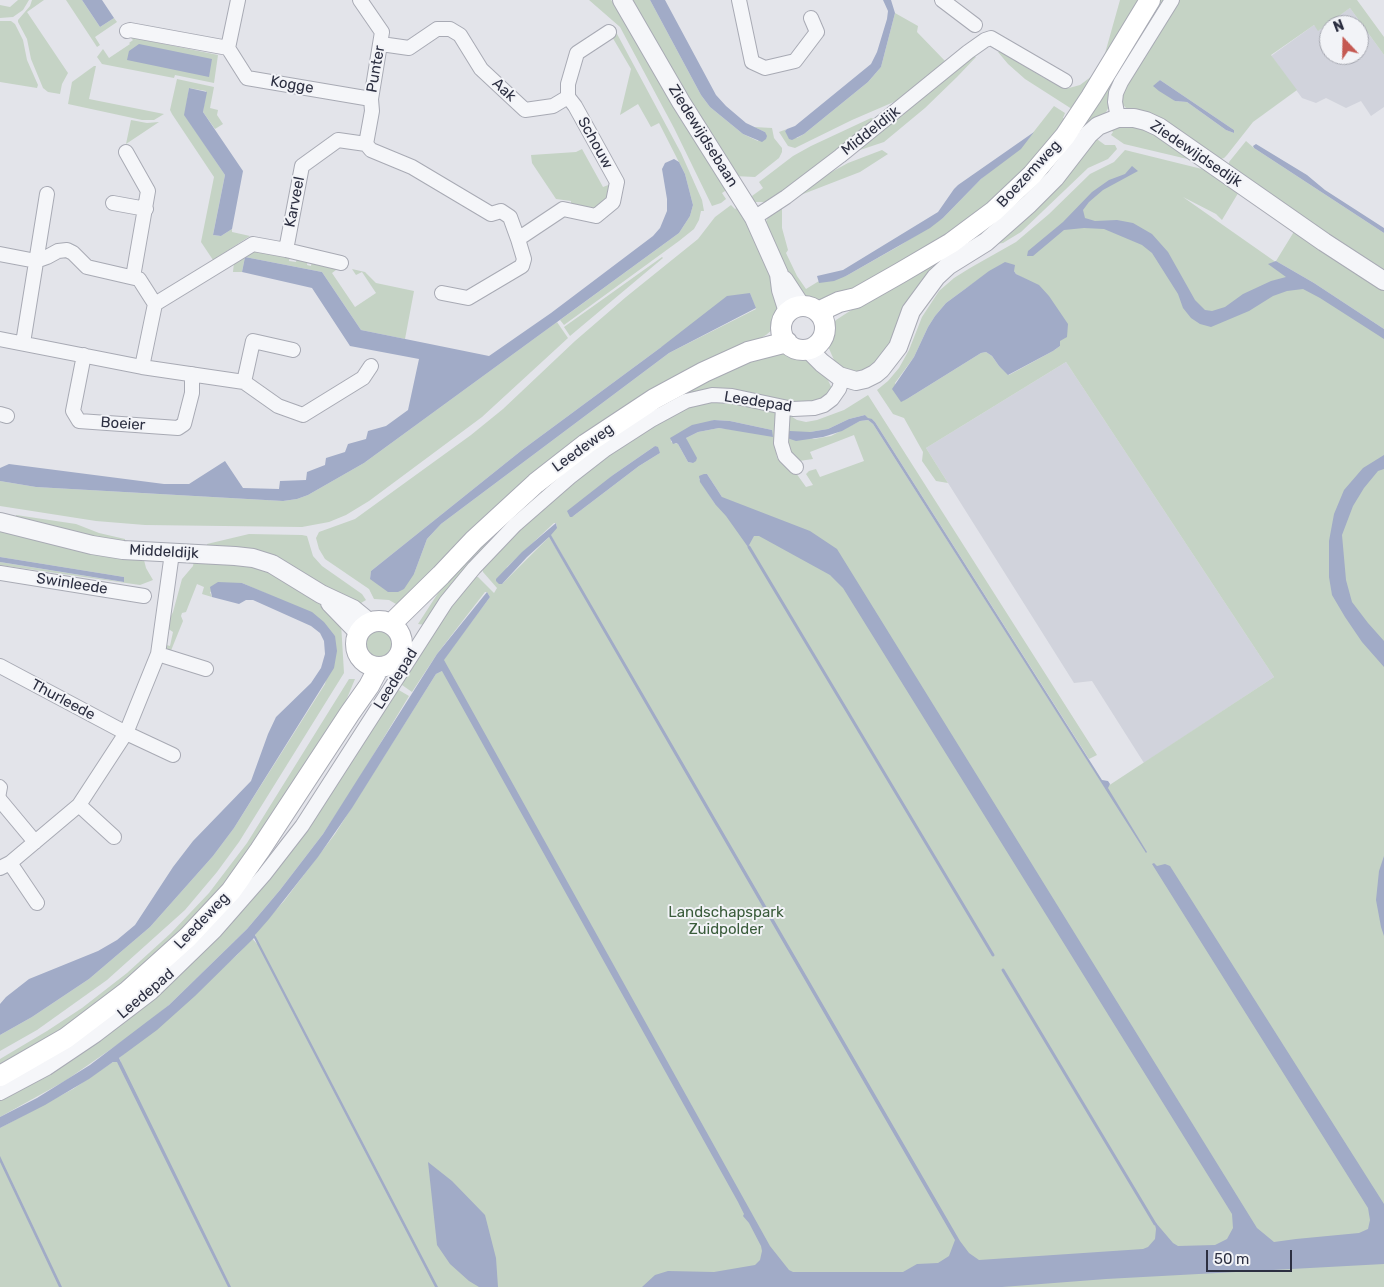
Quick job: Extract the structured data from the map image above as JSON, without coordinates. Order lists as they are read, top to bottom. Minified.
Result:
{"streets":{"main road":["Boezemweg","Leedeweg"],"street":["Punter","Kogge","Aak","Middeldijk","Ziedewijdsebaan","Schouw","Ziedewijdsedijk","Karveel","Leedepad","Boeier","Swinleede","Thurleede"]},"crossings":[["Punter","Kogge"],["Punter","Aak"],["Punter","Karveel"],["Aak","Schouw"],["Middeldijk","Ziedewijdsebaan"],["Middeldijk","Leedeweg"],["Ziedewijdsebaan","Boezemweg"],["Ziedewijdsebaan","Leedeweg"],["Ziedewijdsedijk","Leedepad"],["Boezemweg","Leedeweg"]],"parks":["Landschapspark Zuidpolder"],"scale_bar":"50 m","north":"top"}
